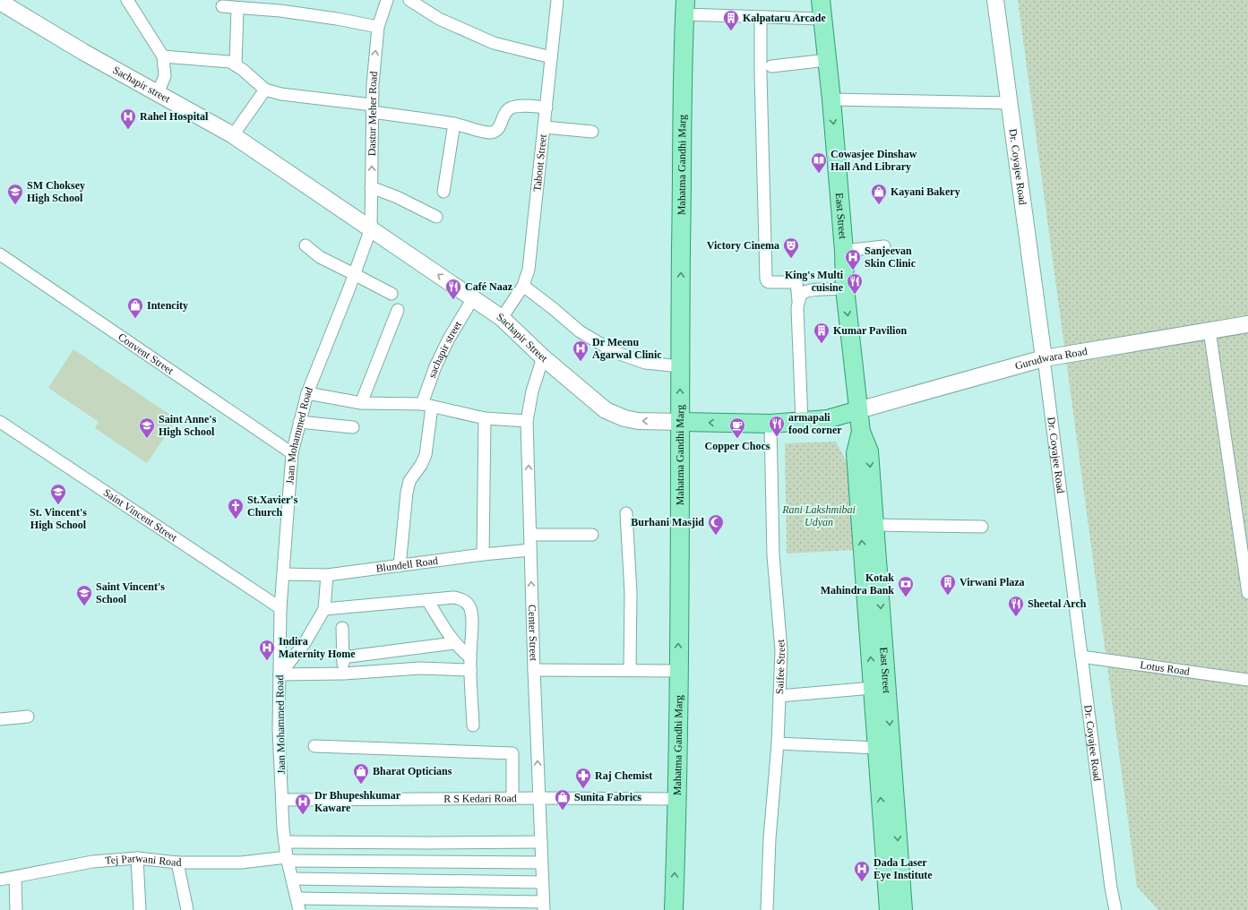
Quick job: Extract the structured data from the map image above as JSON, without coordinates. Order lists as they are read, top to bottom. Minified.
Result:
{"streets":{"main road":["Mahatma Gandhi Marg","East Street"],"street":["Sachapir street","Dastur Meher Road","Taboot Street","Dr. Coyajee Road","Sachapir Street","sachapir street","Convent Street","Gurudwara Road","Jaan Mohammed Road","Saint Vincent Street","Blundell Road","Center Street","Saifee Street","Lotus Road","R S Kedari Road","Tej Parwani Road"]},"crossings":[["Sachapir street","Dastur Meher Road"],["Sachapir street","Sachapir Street"],["Sachapir street","Jaan Mohammed Road"],["Dastur Meher Road","Sachapir Street"],["Dastur Meher Road","Jaan Mohammed Road"],["Taboot Street","Sachapir Street"],["Mahatma Gandhi Marg","Sachapir Street"],["Mahatma Gandhi Marg","R S Kedari Road"],["Dr. Coyajee Road","Gurudwara Road"],["Dr. Coyajee Road","Lotus Road"],["East Street","Gurudwara Road"],["Sachapir Street","sachapir street"],["Sachapir Street","Jaan Mohammed Road"],["Sachapir Street","Center Street"],["sachapir street","Blundell Road"],["Convent Street","Jaan Mohammed Road"],["Jaan Mohammed Road","Saint Vincent Street"],["Jaan Mohammed Road","Blundell Road"],["Jaan Mohammed Road","R S Kedari Road"],["Jaan Mohammed Road","Tej Parwani Road"],["Blundell Road","Center Street"],["Center Street","R S Kedari Road"],["Center Street","Tej Parwani Road"]],"one_way":["Mahatma Gandhi Marg"],"parks":["Rani Lakshmibai Udyan"],"places":{"building":["Kalpataru Arcade","Kumar Pavilion","Virwani Plaza"],"hospital":["Rahel Hospital","Sanjeevan Skin Clinic","Dr Meenu Agarwal Clinic","Indira Maternity Home","Dr Bhupeshkumar Kaware","Dada Laser Eye Institute"],"library":["Cowasjee Dinshaw Hall And Library"],"school or university":["SM Choksey High School","Saint Anne's High School","St. Vincent's High School","Saint Vincent's School"],"shop":["Kayani Bakery","Intencity","Bharat Opticians","Sunita Fabrics"],"theatre":["Victory Cinema"],"restaurant":["King's Multi cuisine","Café Naaz","armapali food corner","Sheetal Arch"],"cafe":["Copper Chocs"],"church":["St.Xavier's Church"],"mosque":["Burhani Masjid"],"bank":["Kotak Mahindra Bank"],"pharmacy":["Raj Chemist"]}}
